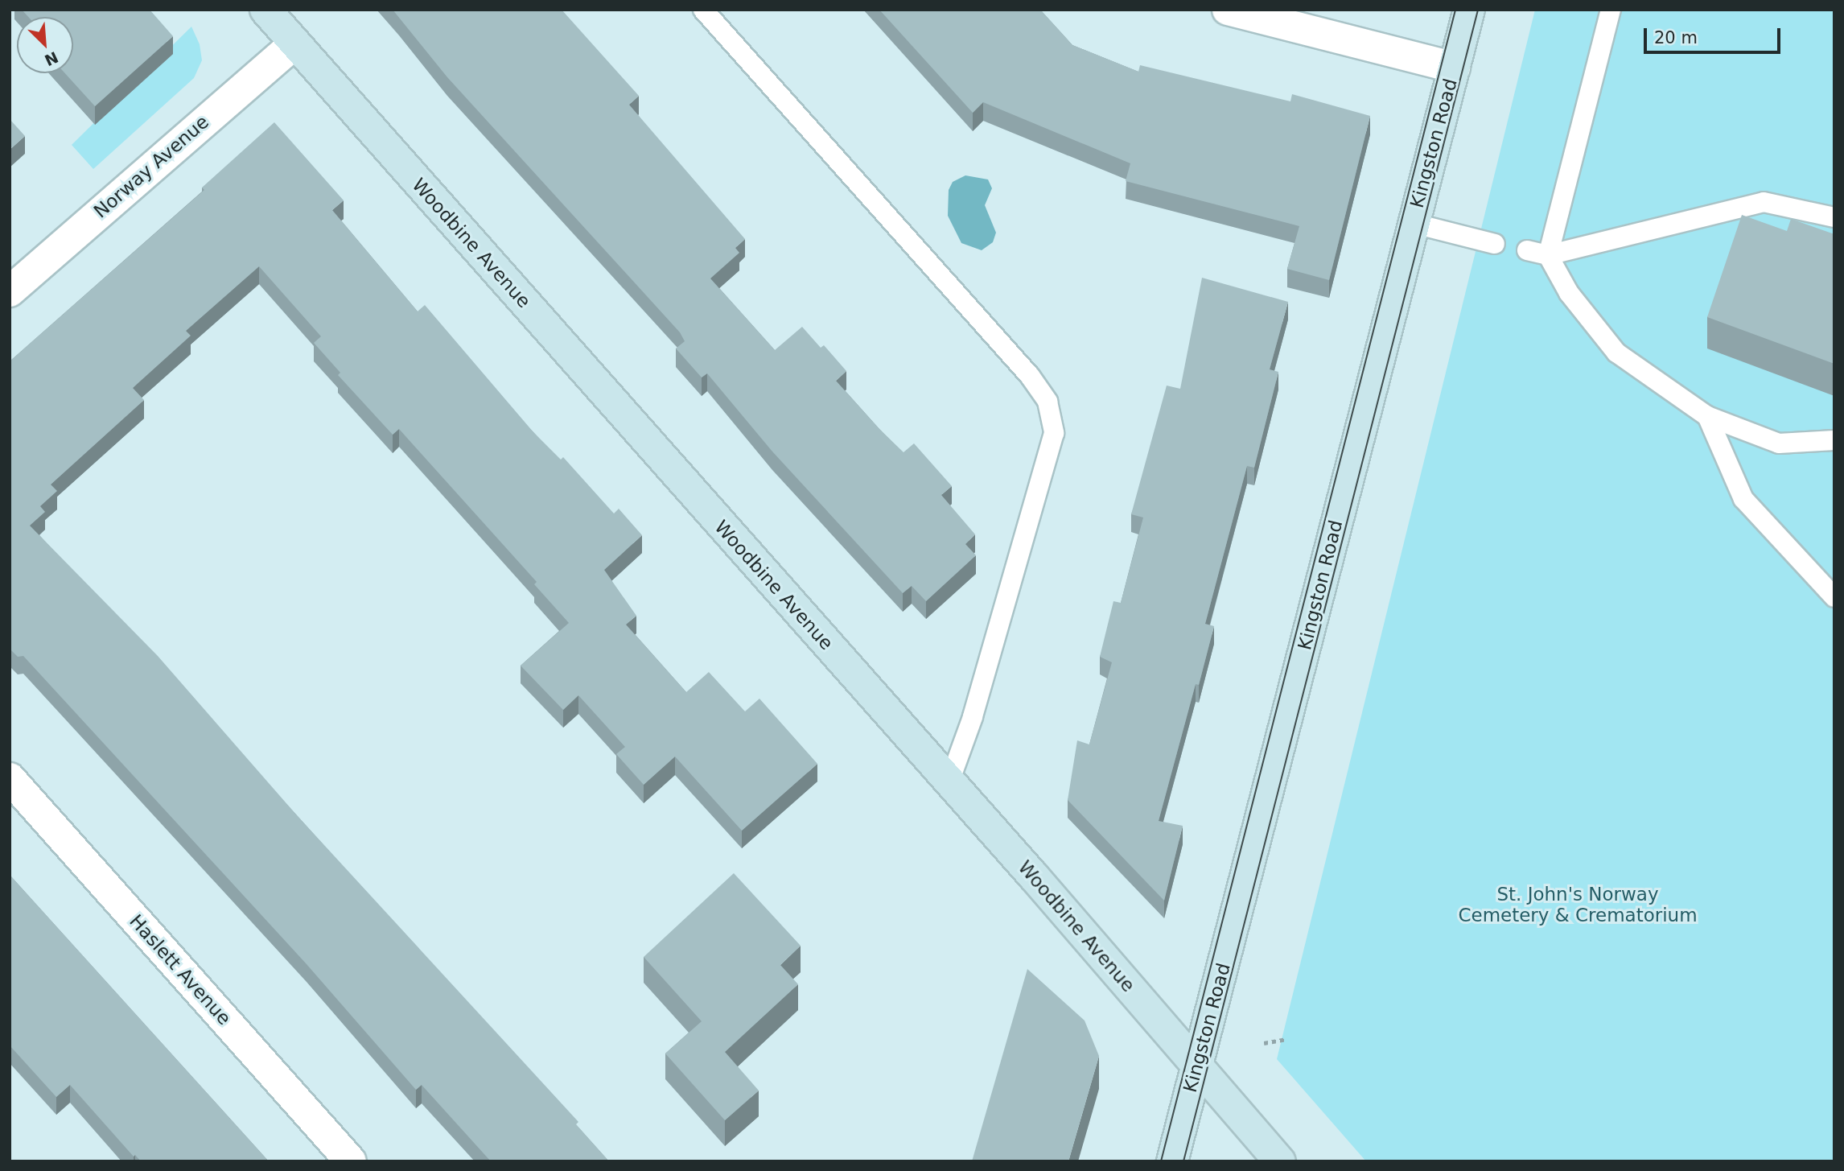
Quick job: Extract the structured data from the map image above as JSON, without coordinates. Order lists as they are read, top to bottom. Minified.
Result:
{"streets":{"main road":["Kingston Road","Woodbine Avenue"],"street":["Norway Avenue","Haslett Avenue"]},"crossings":[["Kingston Road","Woodbine Avenue"],["Norway Avenue","Woodbine Avenue"]],"parks":["St. John's Norway Cemetery & Crematorium"],"scale_bar":"20 m","north":"bottom right"}
